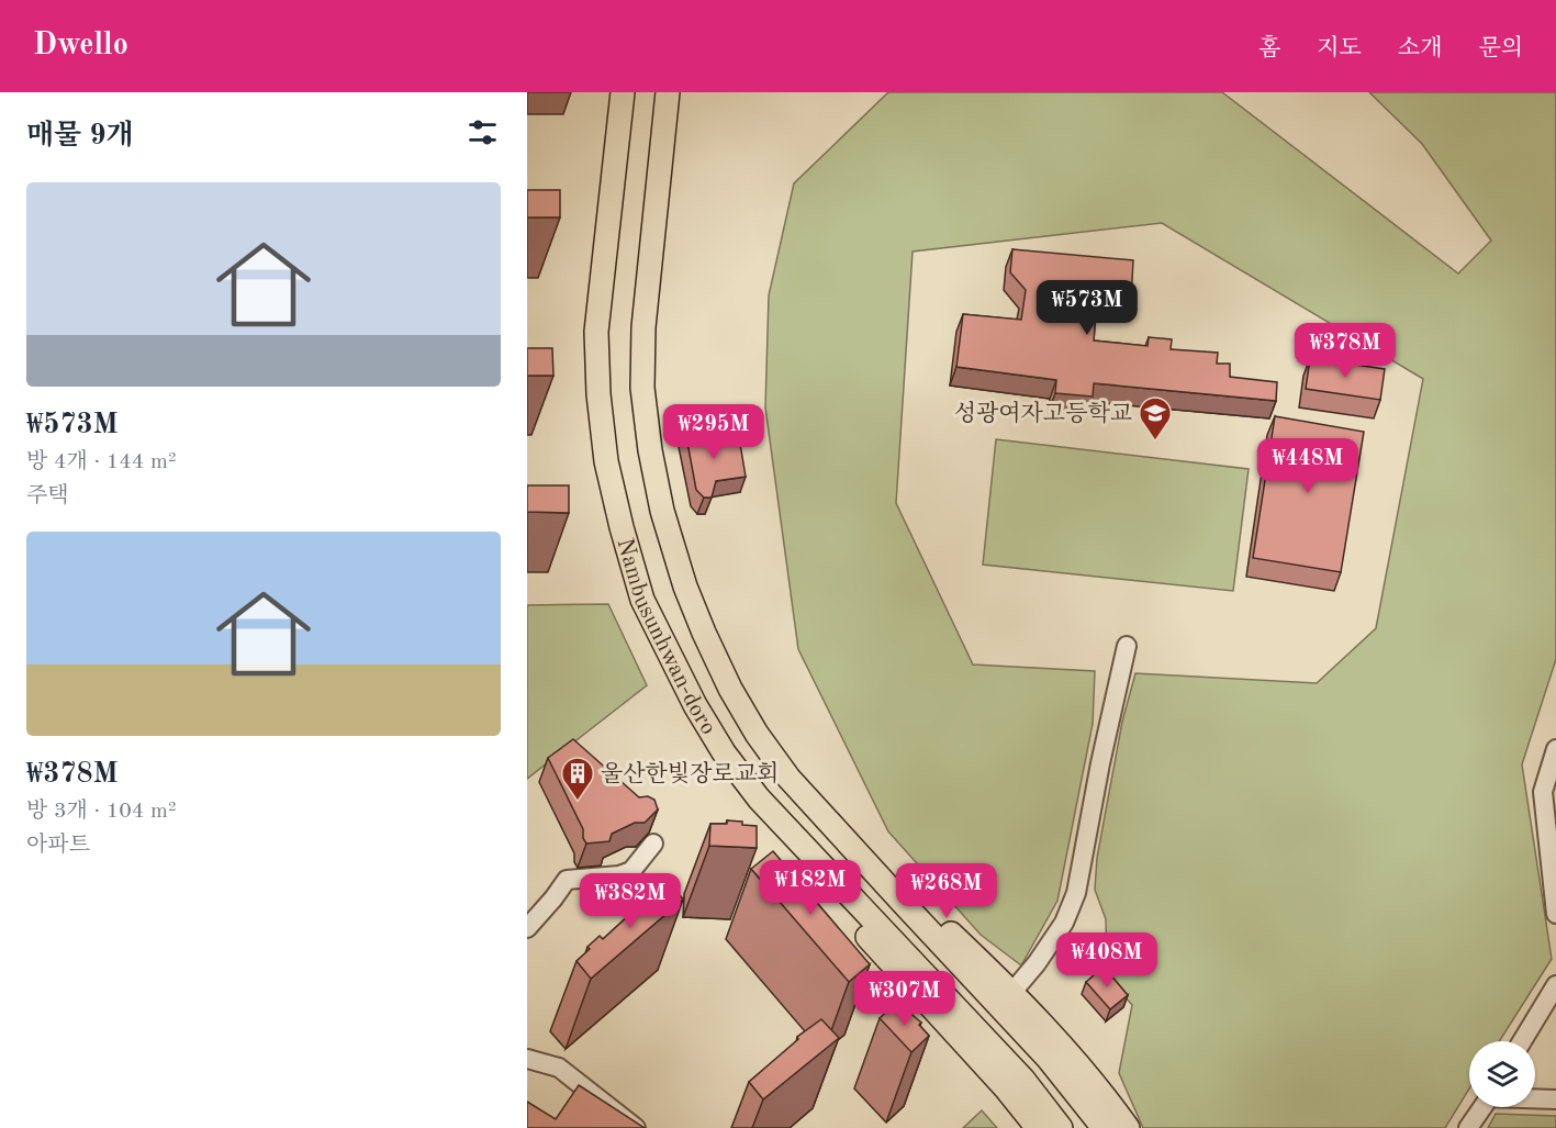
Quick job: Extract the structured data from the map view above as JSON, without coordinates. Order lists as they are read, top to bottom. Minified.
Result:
{"streets":{"main road":["Nambusunhwan-doro"]},"places":{"school or university":["성광여자고등학교"],"building":["울산한빛장로교회"]},"page":{"header":"Dwello","nav":["홈","지도","소개","문의"],"heading":"매물 9개","list":[{"name":"₩573M","note":"방 4개 · 144 m² · 주택"},{"name":"₩378M","note":"방 3개 · 104 m² · 아파트"}],"price":["₩573M","₩378M","₩295M","₩448M","₩182M","₩268M","₩382M","₩408M","₩307M"]}}
